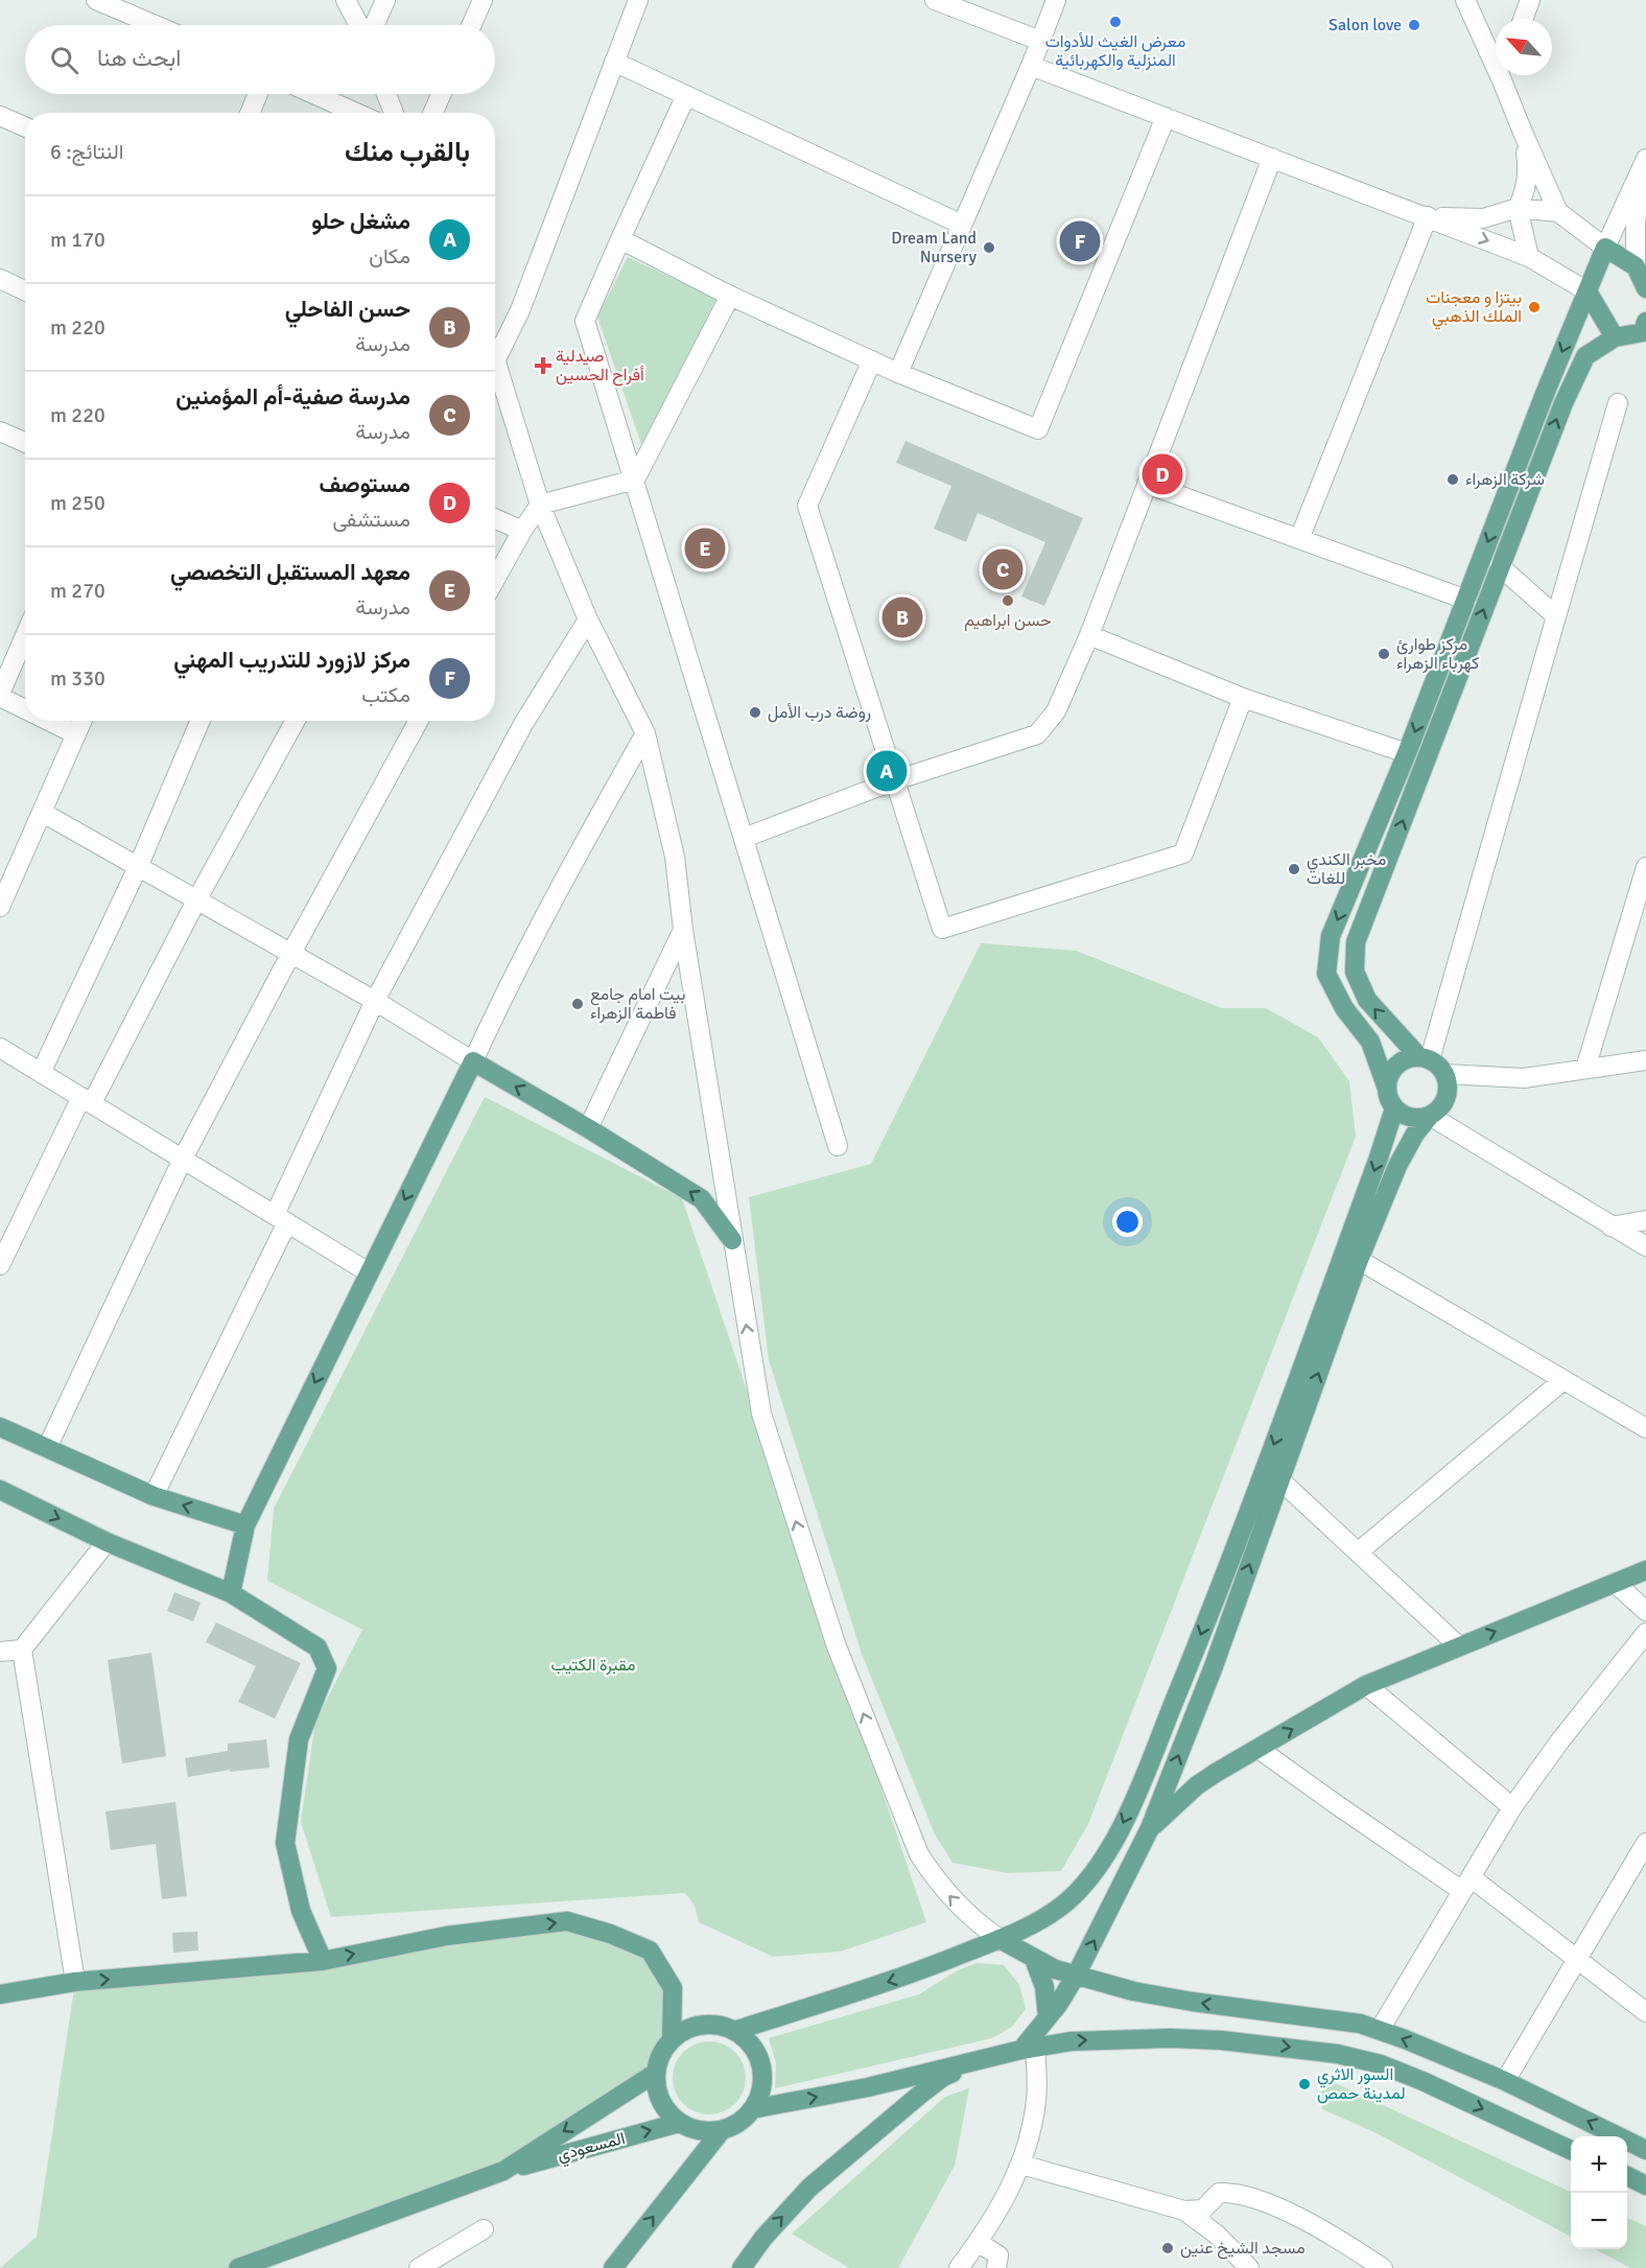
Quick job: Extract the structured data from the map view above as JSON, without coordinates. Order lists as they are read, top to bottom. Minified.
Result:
{"streets":{"main road":["المسعودي"]},"parks":["مقبرة الكتيب"],"places":{"other":["معرض الغيث للأدوات المنزلية والكهربائية","Salon love","Dream Land Nursery","بيتزا و معجنات الملك الذهبي","شركة الزهراء","حسن ابراهيم","مركز طوارئ كهرباء الزهراء","روضة درب الأمل","مخبر الكندي للغات","بيت امام جامع فاطمة الزهراء","السور الاثري لمدينة حمص","مسجد الشيخ عنين"],"health":["صيدلية أفراح الحسين"]},"north":"top left","page":{"search":"ابحث هنا","heading":["بالقرب منك","النتائج: 6"],"list":[{"mark":"A","name":"مشغل حلو","note":"مكان","value":"170 m"},{"mark":"B","name":"حسن الفاحلي","note":"مدرسة","value":"220 m"},{"mark":"C","name":"مدرسة صفية-أم المؤمنين","note":"مدرسة","value":"220 m"},{"mark":"D","name":"مستوصف","note":"مستشفى","value":"250 m"},{"mark":"E","name":"معهد المستقبل التخصصي","note":"مدرسة","value":"270 m"},{"mark":"F","name":"مركز لازورد للتدريب المهني","note":"مكتب","value":"330 m"}],"pins":["F","D","E","C","B","A"],"map_buttons":["+","−"]}}
